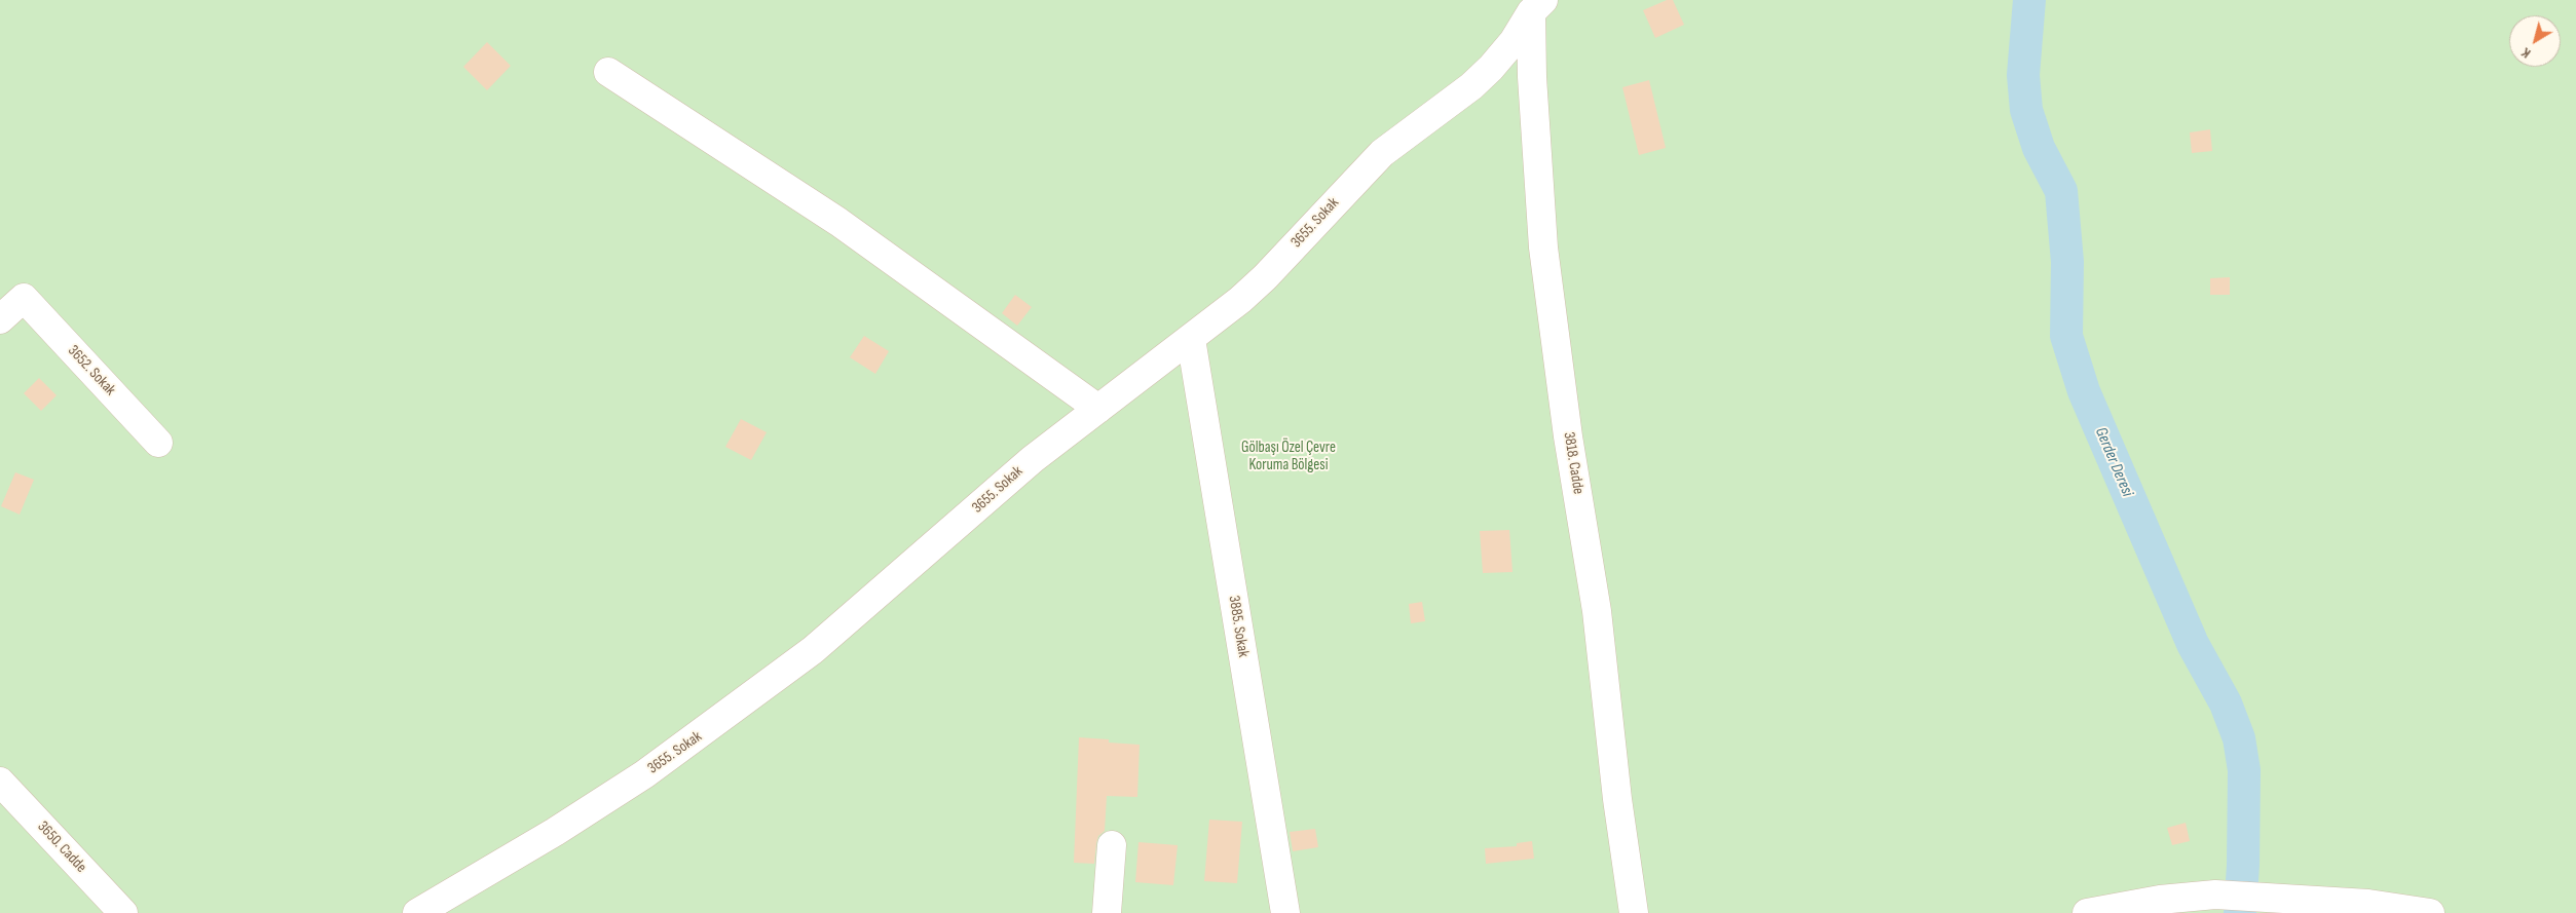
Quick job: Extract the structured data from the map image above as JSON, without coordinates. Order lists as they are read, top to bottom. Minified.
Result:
{"streets":{"street":["3655. Sokak","3652. Sokak","3818. Cadde","3885. Sokak","3650. Cadde"]},"crossings":[["3655. Sokak","3818. Cadde"],["3655. Sokak","3885. Sokak"]],"water":["Gerder Deresi"],"parks":["Gölbaşı Özel Çevre Koruma Bölgesi"],"north":"bottom left"}
